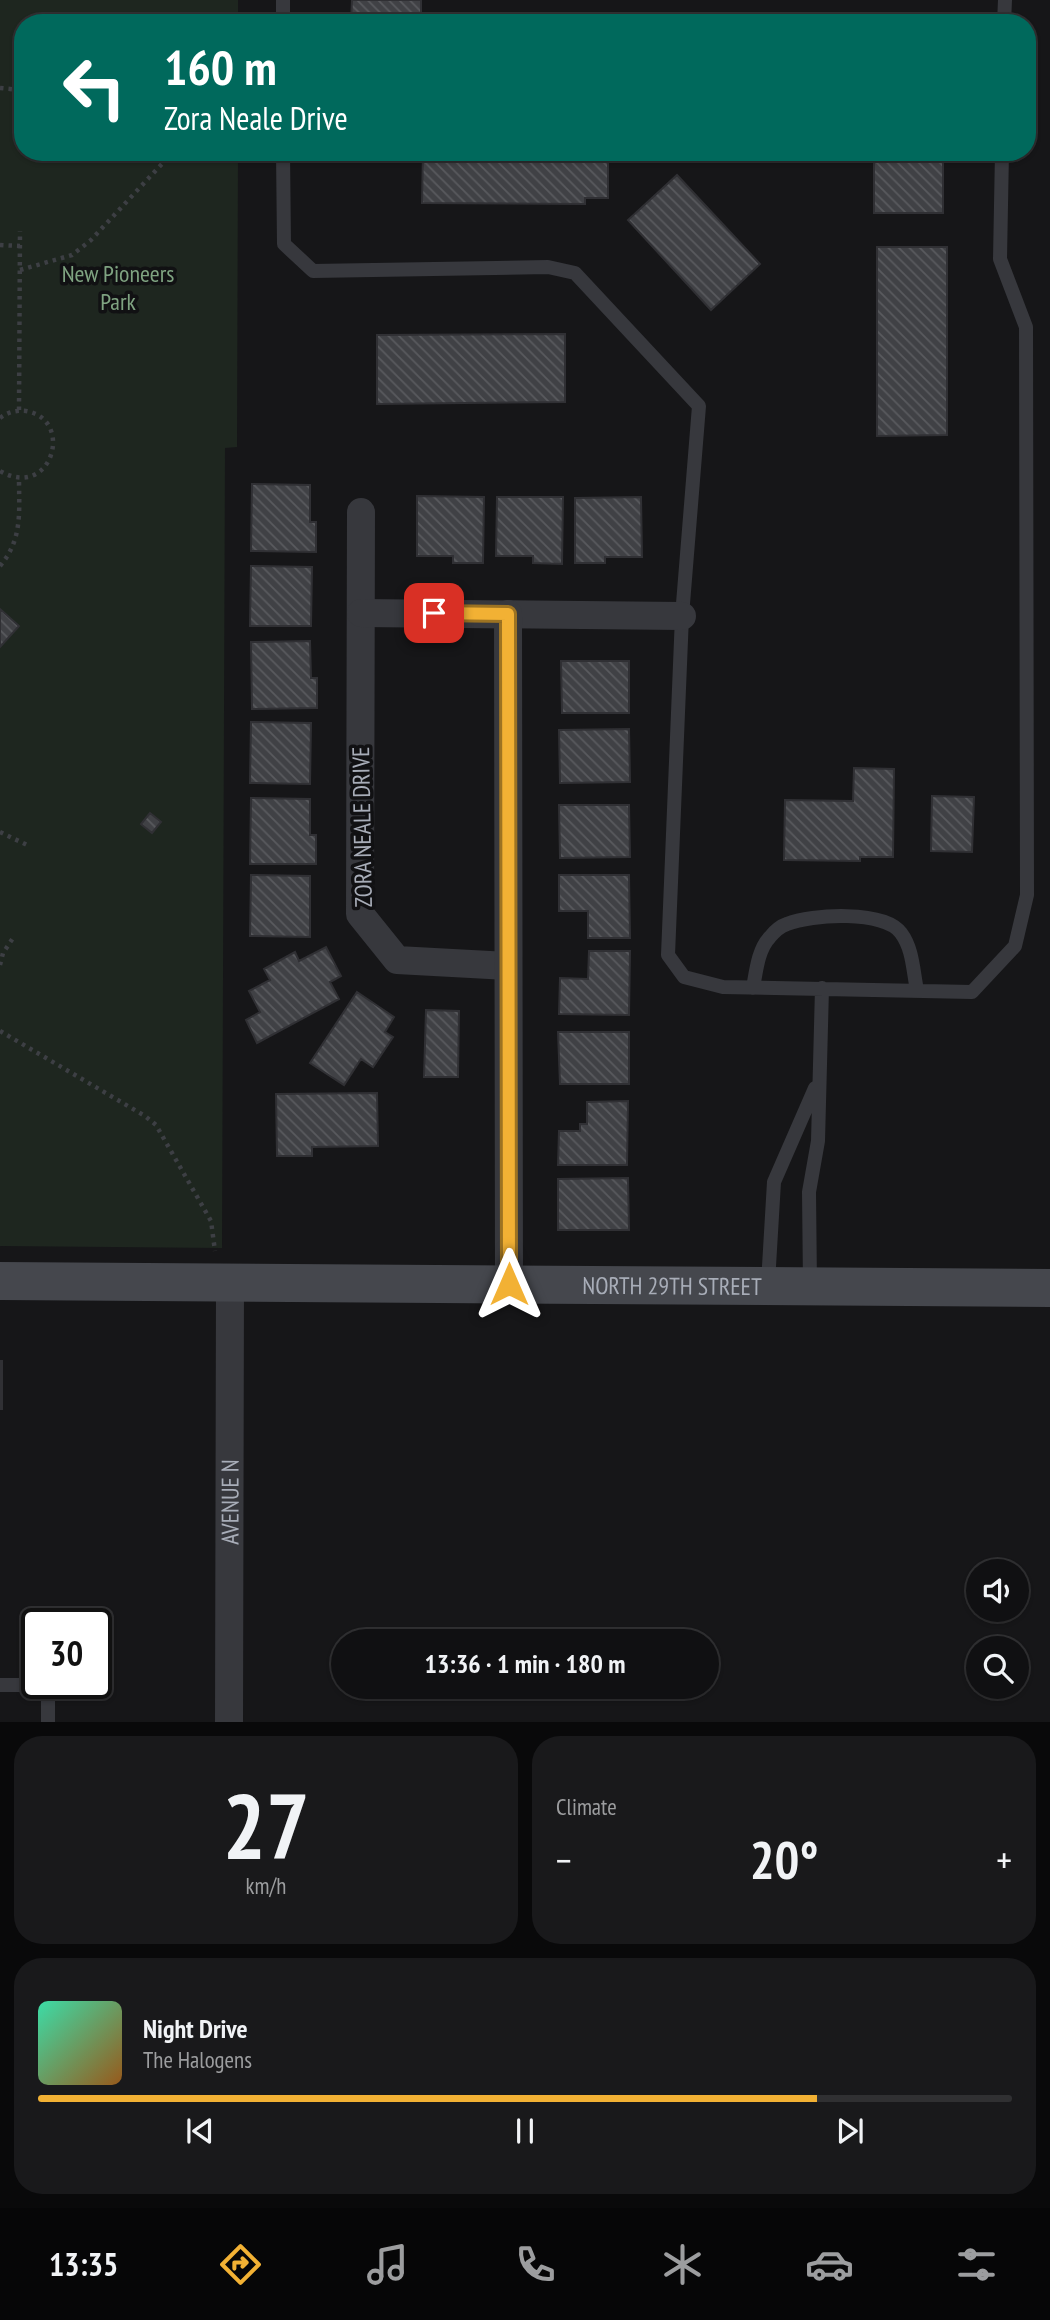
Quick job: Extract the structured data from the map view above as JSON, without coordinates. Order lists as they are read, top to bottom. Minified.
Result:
{"streets":{"street":["ZORA NEALE DRIVE","NORTH 29TH STREET","AVENUE N"]},"crossings":[["NORTH 29TH STREET","AVENUE N"]],"parks":["New Pioneers Park"],"page":{"turn":["160 m","Zora Neale Drive"],"limit":"30","trip":"13:36 · 1 min · 180 m","tile":[["27","km/h"],"Climate"],"heat":["−","20°","+"],"song":["Night Drive","The Halogens"],"tabs":"13:35"}}
